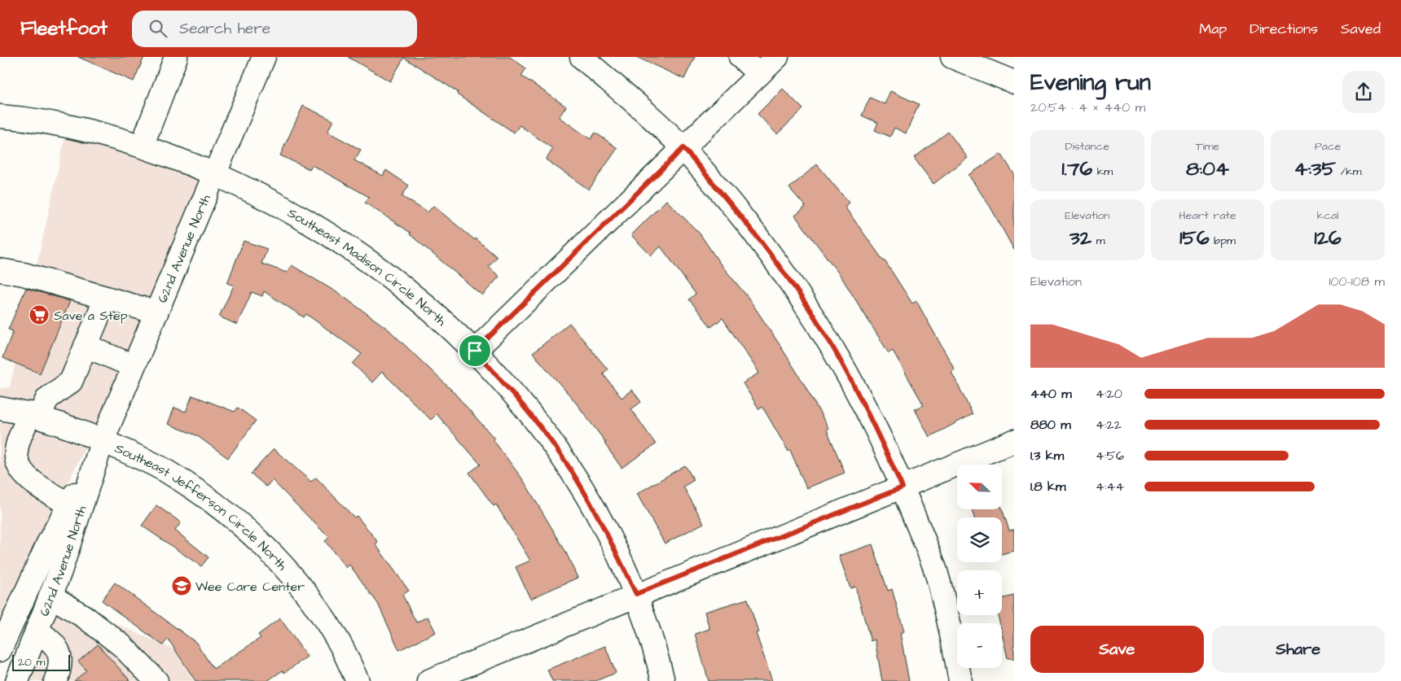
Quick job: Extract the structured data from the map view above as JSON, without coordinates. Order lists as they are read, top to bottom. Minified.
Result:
{"streets":{"street":["62nd Avenue North","Southeast Madison Circle North","Southeast Jefferson Circle North"]},"crossings":[["62nd Avenue North","Southeast Madison Circle North"],["62nd Avenue North","Southeast Jefferson Circle North"]],"places":{"supermarket":["Save a Step"],"school or university":["Wee Care Center"]},"scale_bar":"20 m","north":"top left","page":{"header":"Fleetfoot","search":"Search here","nav":["Map","Directions","Saved"],"heading":["Evening run","20:54 · 4 × 440 m"],"stats":[["Distance","1.76 km"],["Time","8:04"],["Pace","4:35 /km"],["Elevation","32 m"],["Heart rate","156 bpm"],["kcal","126"]],"chart":["Elevation","100–108 m"],"list":[{"name":"440 m","note":"4:20"},{"name":"880 m","note":"4:22"},{"name":"1.3 km","note":"4:56"},{"name":"1.8 km","note":"4:44"}],"map_buttons":["+","−"],"buttons":["Save","Share"],"scale":"20 m"}}
